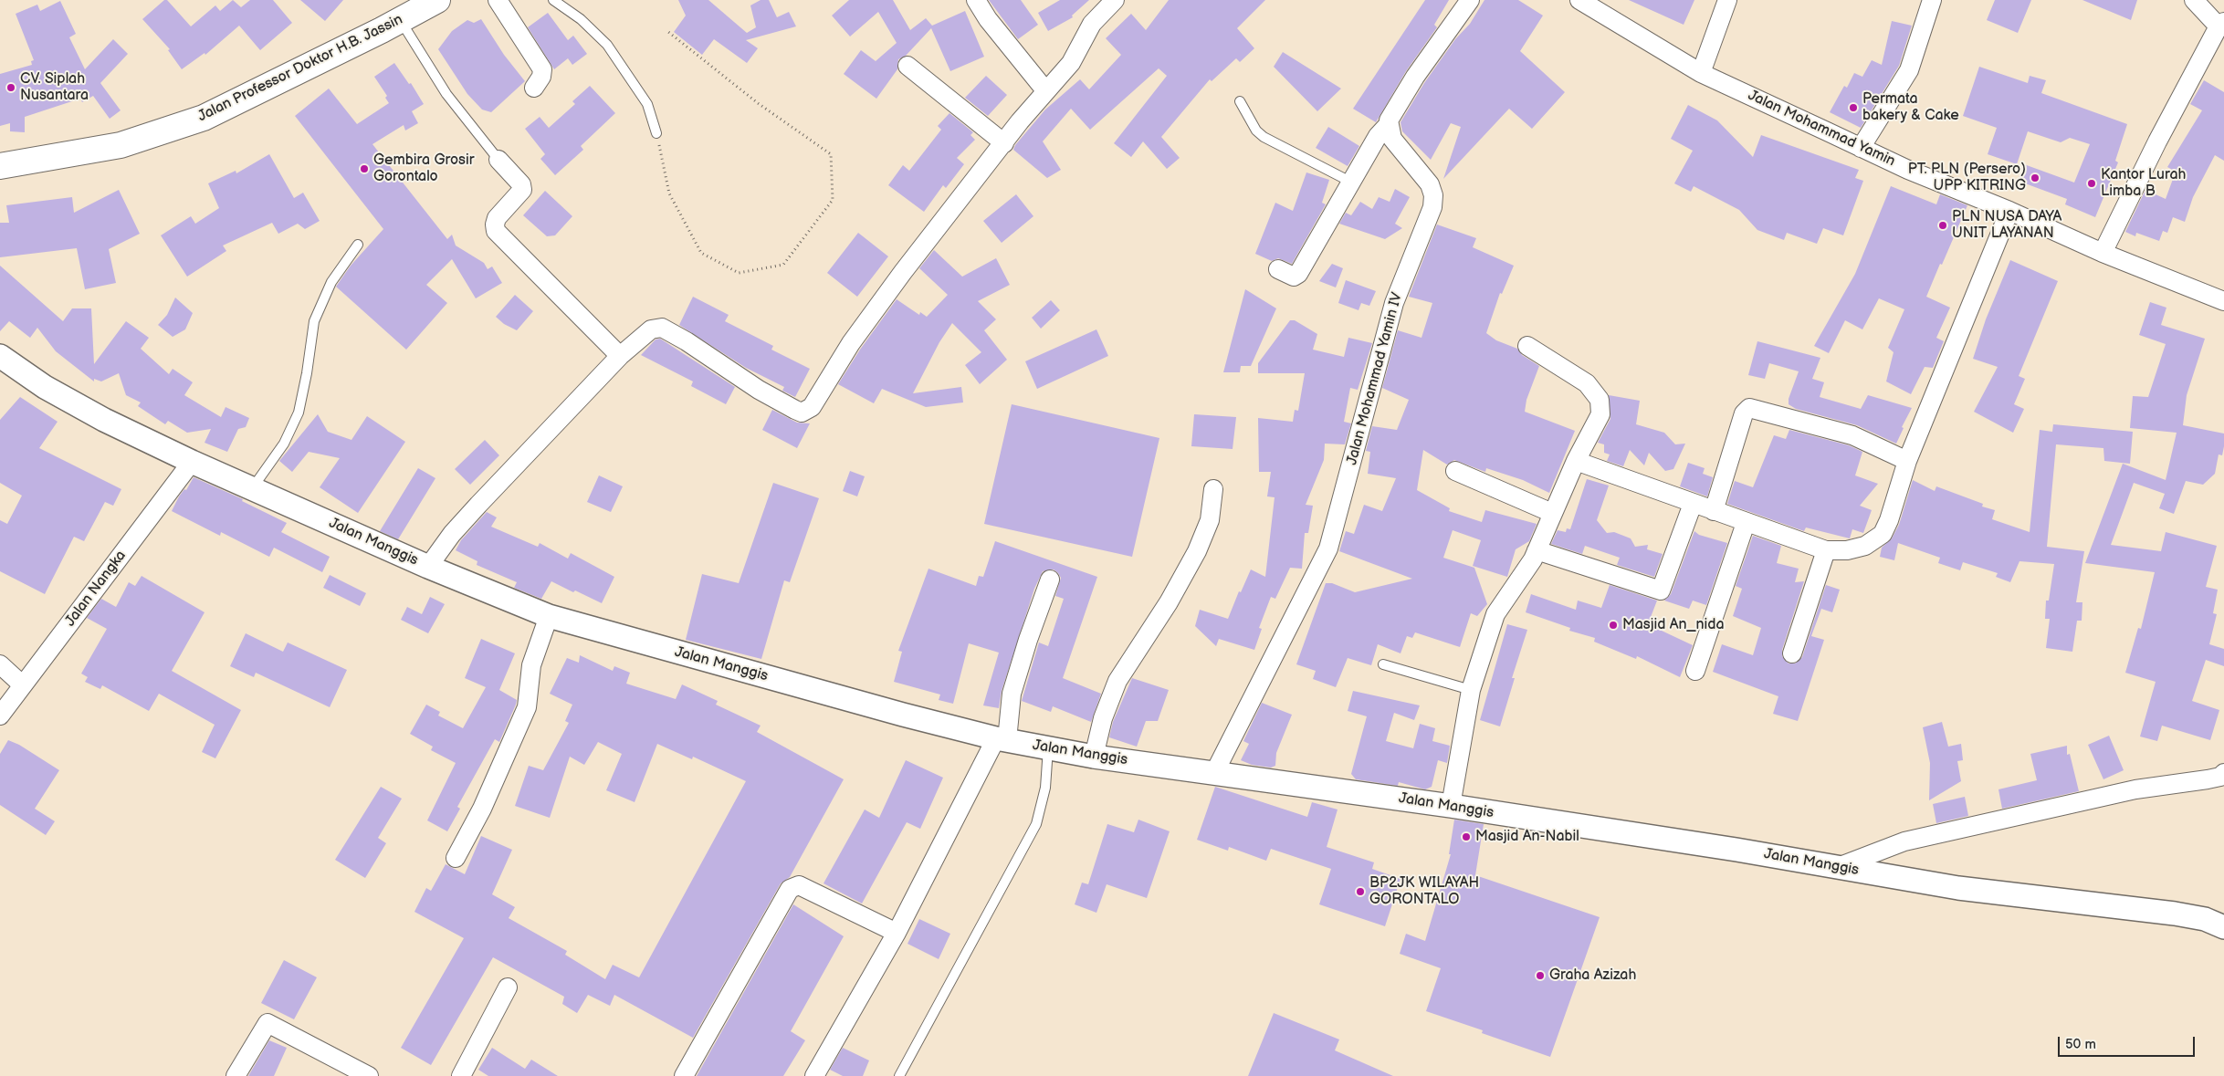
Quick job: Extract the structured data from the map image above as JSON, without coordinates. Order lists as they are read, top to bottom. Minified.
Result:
{"streets":{"highway":["Jalan Professor Doktor H.B. Jassin"],"street":["Jalan Mohammad Yamin","Jalan Mohammad Yamin IV","Jalan Manggis","Jalan Nangka"]},"crossings":[["Jalan Mohammad Yamin IV","Jalan Manggis"],["Jalan Manggis","Jalan Nangka"]],"places":["CV. Siplah Nusantara","Permata bakery & Cake","Gembira Grosir Gorontalo","PT. PLN (Persero) UPP KITRING","Kantor Lurah Limba B","PLN NUSA DAYA UNIT LAYANAN","Masjid An_nida","Masjid An-Nabil","BP2JK WILAYAH GORONTALO","Graha Azizah"],"scale_bar":"50 m"}
